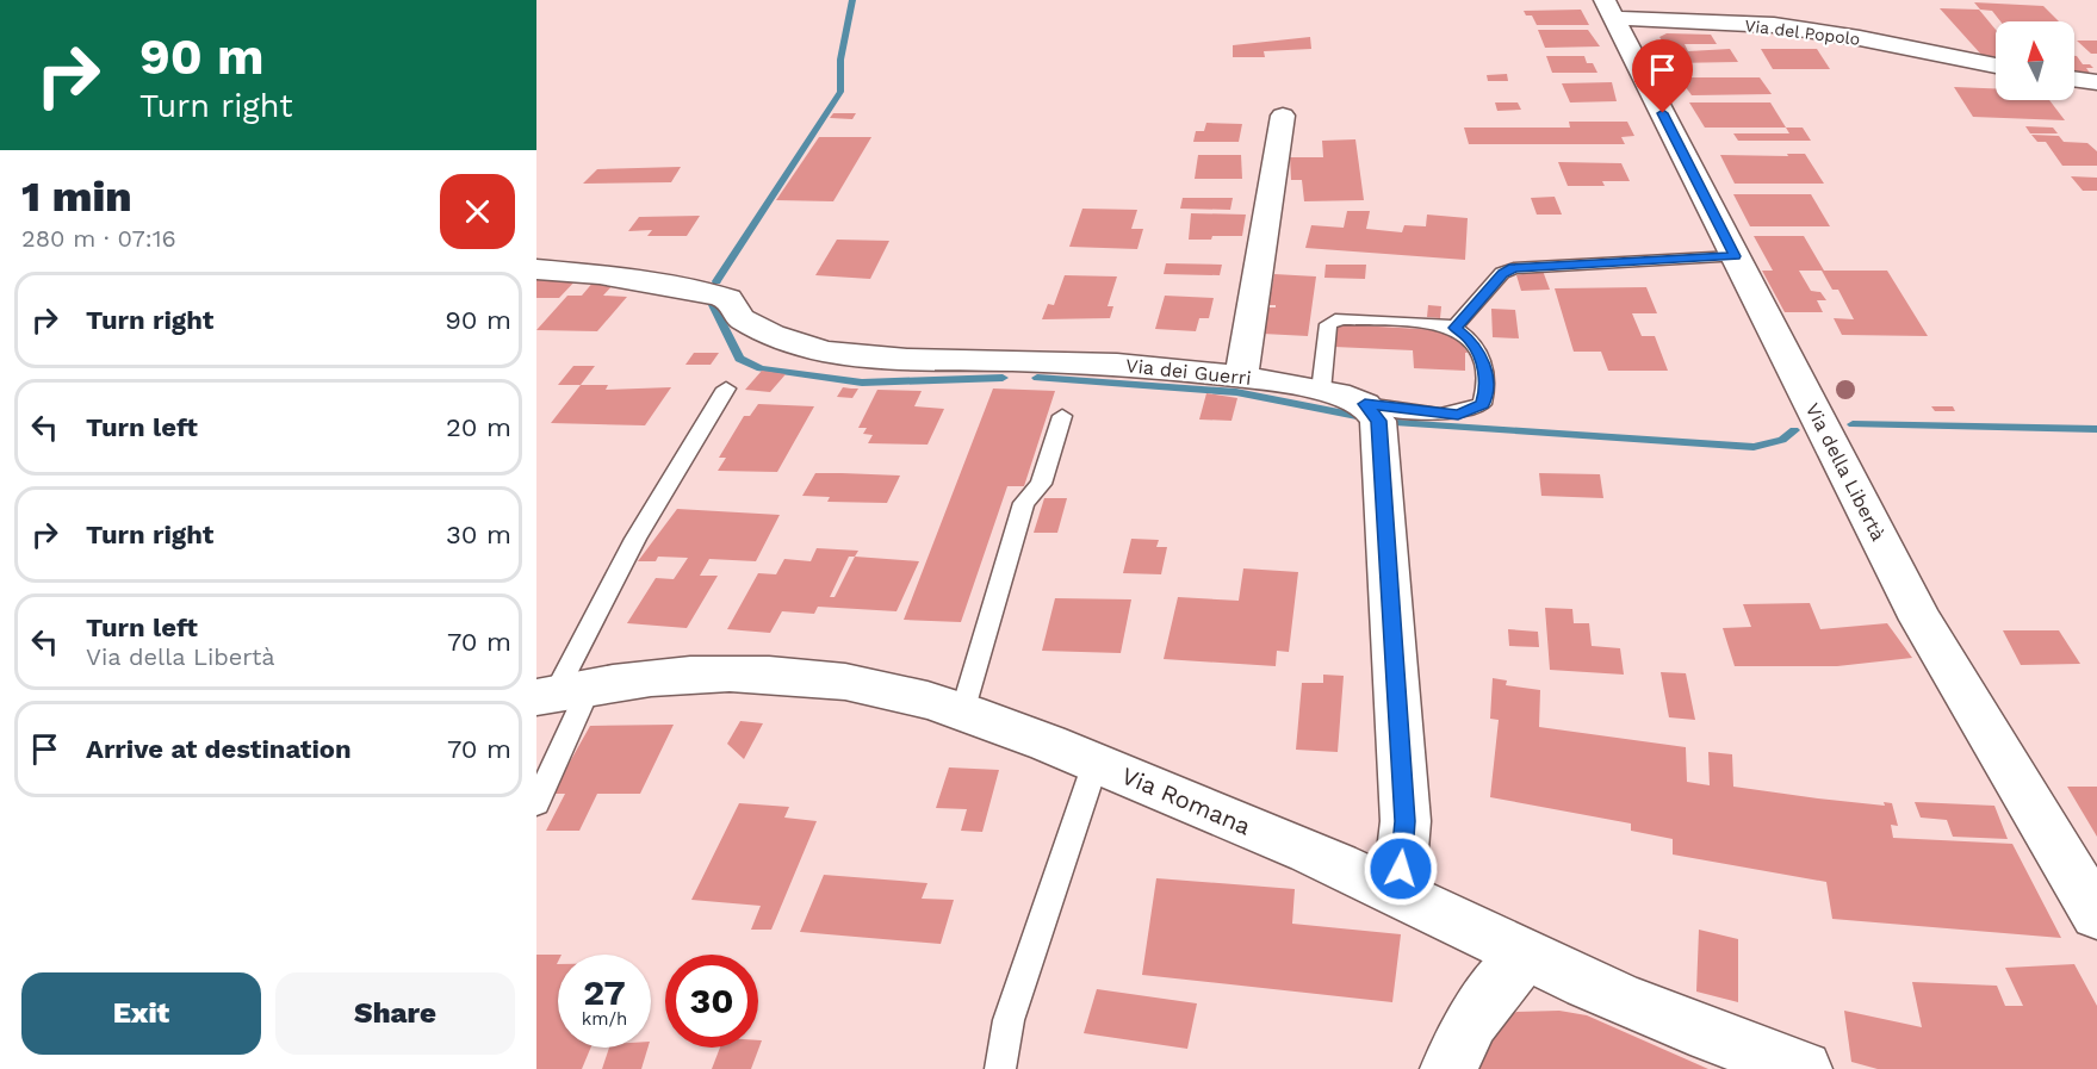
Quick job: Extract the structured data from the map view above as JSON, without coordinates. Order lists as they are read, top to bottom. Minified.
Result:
{"streets":{"street":["Via del Popolo","Via dei Guerri","Via della Libertà","Via Romana"]},"crossings":[["Via del Popolo","Via della Libertà"]],"north":"top","page":{"turn":["90 m","Turn right"],"heading":["1 min","280 m · 07:16"],"list":[{"name":"Turn right","value":"90 m"},{"name":"Turn left","value":"20 m"},{"name":"Turn right","value":"30 m"},{"name":"Turn left","note":"Via della Libertà","value":"70 m"},{"name":"Arrive at destination","value":"70 m"}],"speed":"27 km/h","limit":"30","buttons":["Exit","Share"]}}
